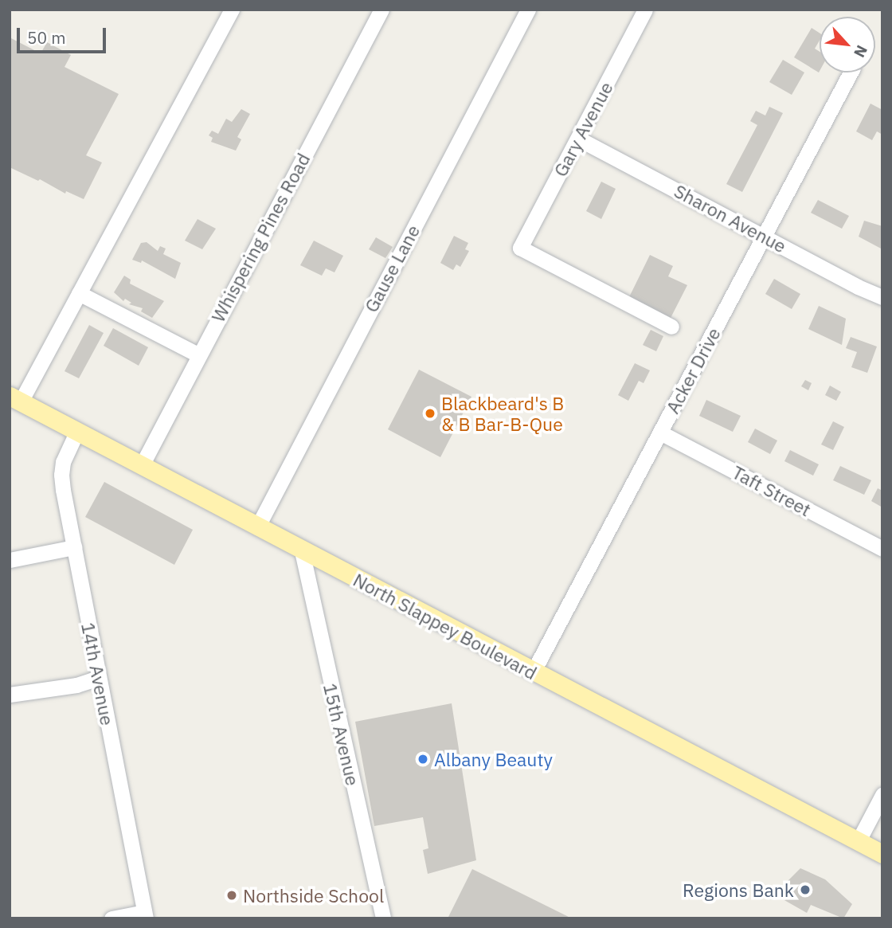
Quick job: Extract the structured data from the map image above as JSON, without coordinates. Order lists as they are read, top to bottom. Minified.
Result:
{"streets":{"main road":["North Slappey Boulevard"],"street":["Gary Avenue","Sharon Avenue","Whispering Pines Road","Gause Lane","Acker Drive","Taft Street","14th Avenue","15th Avenue"]},"crossings":[["Gary Avenue","Sharon Avenue"],["Sharon Avenue","Acker Drive"],["Whispering Pines Road","North Slappey Boulevard"],["Gause Lane","North Slappey Boulevard"],["Acker Drive","Taft Street"],["Acker Drive","North Slappey Boulevard"],["North Slappey Boulevard","14th Avenue"],["North Slappey Boulevard","15th Avenue"]],"places":["Blackbeard's B & B Bar-B-Que","Albany Beauty","Regions Bank","Northside School"],"scale_bar":"50 m","north":"bottom right"}
